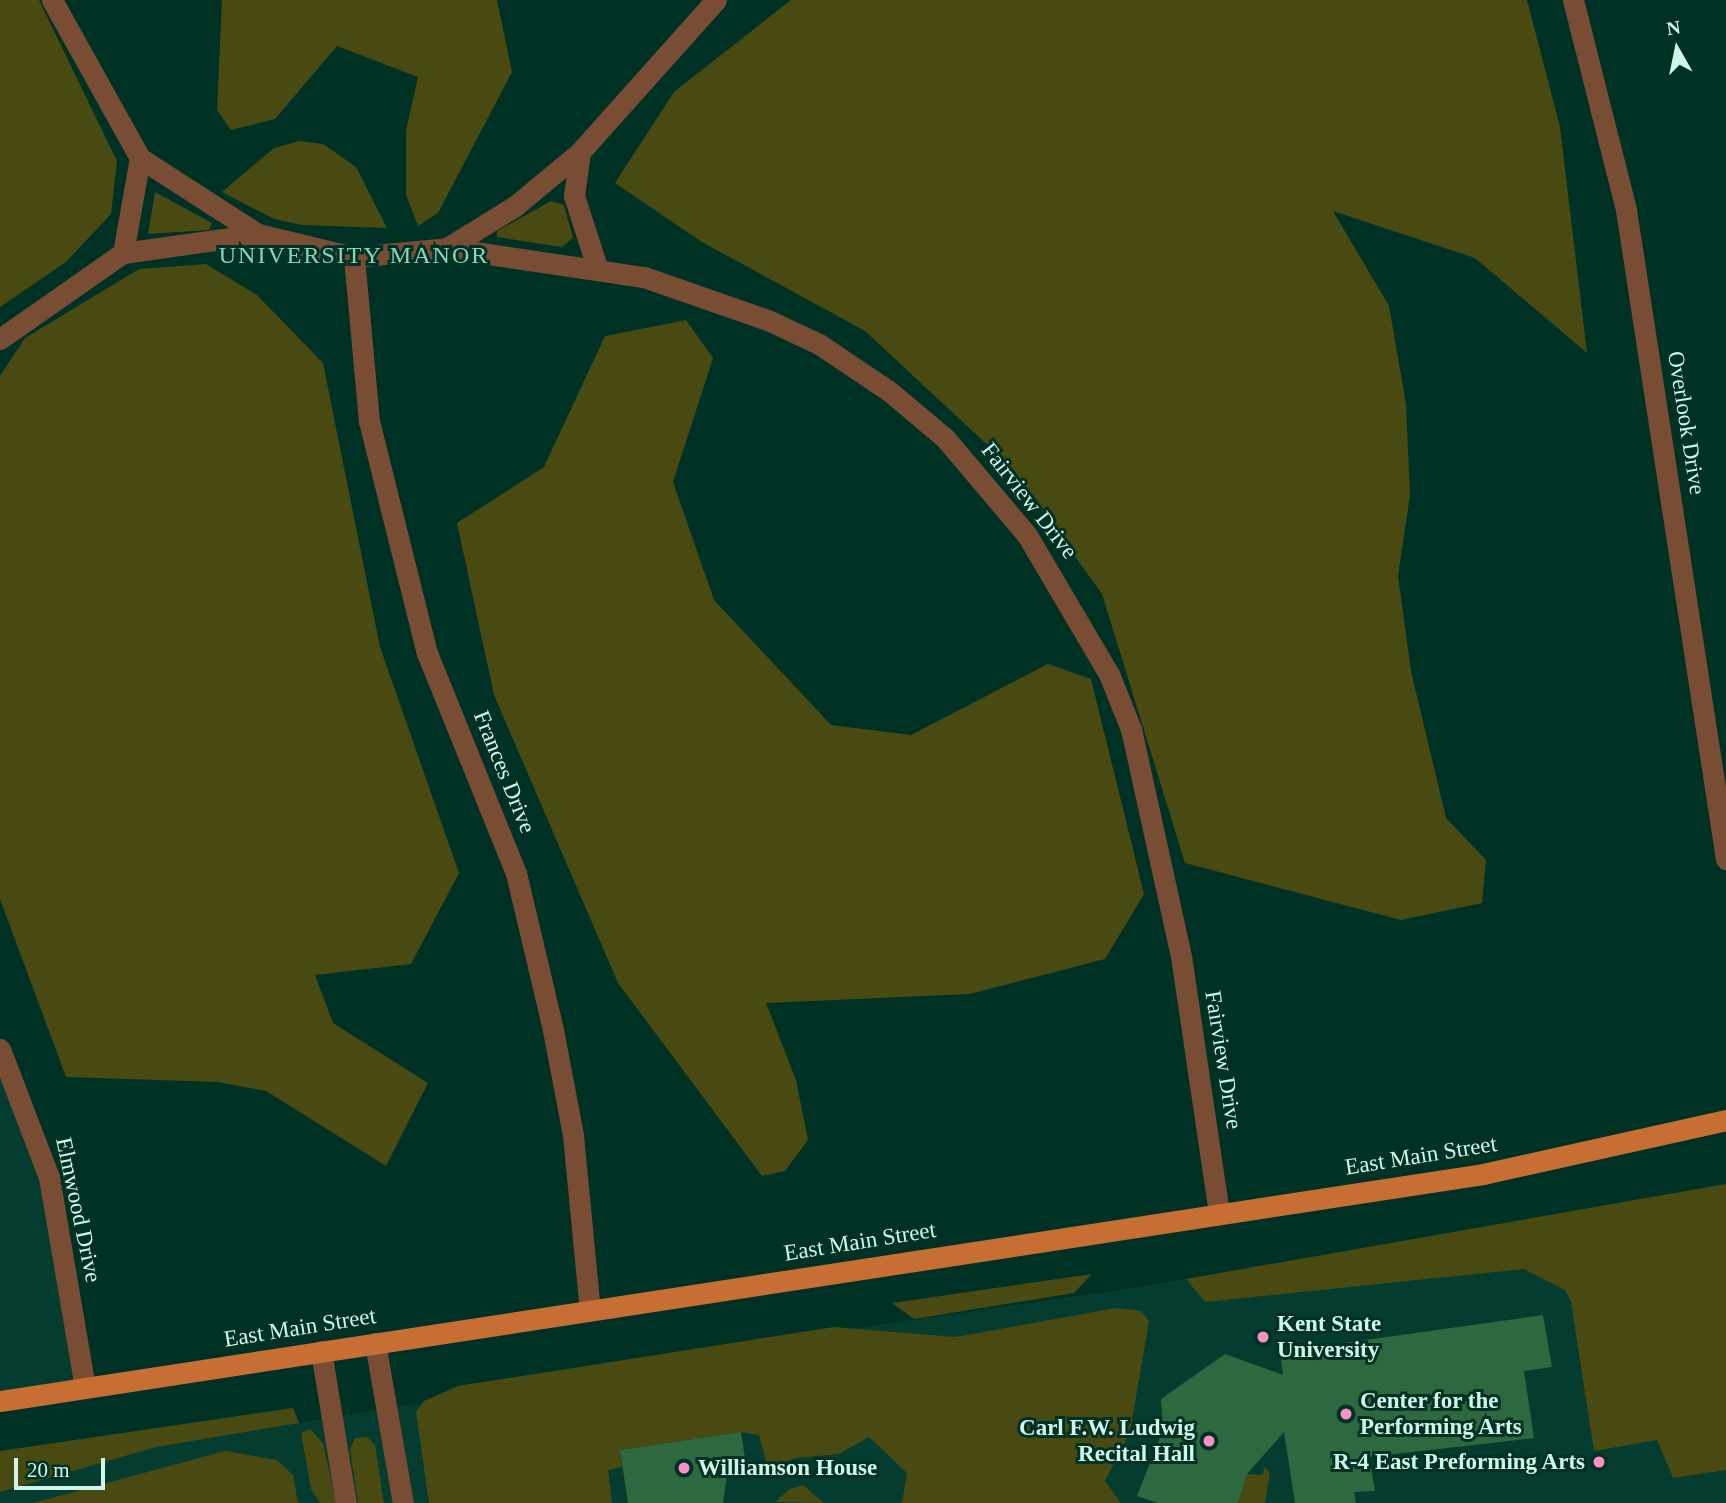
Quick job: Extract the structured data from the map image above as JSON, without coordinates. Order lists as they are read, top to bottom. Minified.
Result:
{"streets":{"main road":["East Main Street"],"street":["Overlook Drive","Fairview Drive","Frances Drive","Elmwood Drive"]},"crossings":[["Fairview Drive","Frances Drive"],["Fairview Drive","East Main Street"],["Frances Drive","East Main Street"],["East Main Street","Elmwood Drive"]],"districts":["UNIVERSITY MANOR"],"places":["Kent State University","Center for the Performing Arts","Carl F.W. Ludwig Recital Hall","R-4 East Preforming Arts","Williamson House"],"scale_bar":"20 m","north":"top"}
